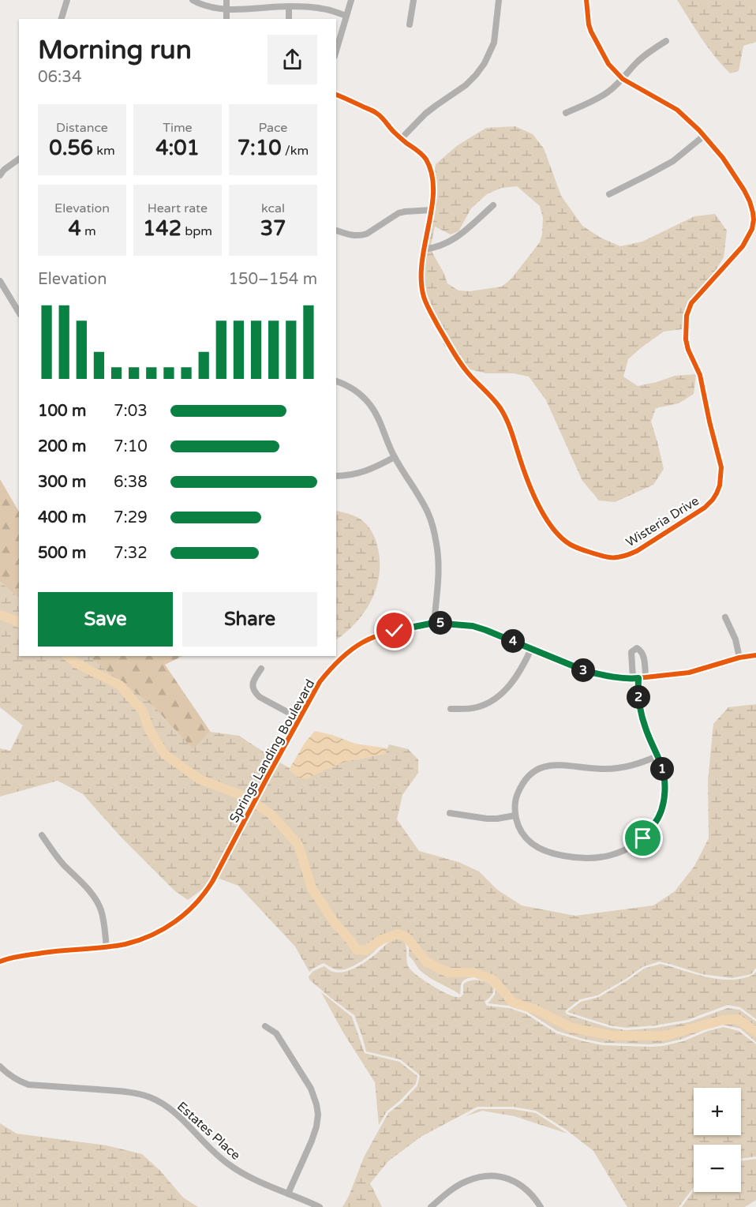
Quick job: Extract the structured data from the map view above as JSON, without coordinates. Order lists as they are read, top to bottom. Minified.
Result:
{"streets":{"street":["Wisteria Drive","Springs Landing Boulevard","Estates Place"]},"page":{"heading":["Morning run","06:34"],"stats":[["Distance","0.56 km"],["Time","4:01"],["Pace","7:10 /km"],["Elevation","4 m"],["Heart rate","142 bpm"],["kcal","37"]],"chart":["Elevation","150–154 m"],"list":[{"name":"100 m","note":"7:03"},{"name":"200 m","note":"7:10"},{"name":"300 m","note":"6:38"},{"name":"400 m","note":"7:29"},{"name":"500 m","note":"7:32"}],"buttons":["Save","Share"],"pins":["5","4","3","2","1"],"map_buttons":["+","−"]}}
